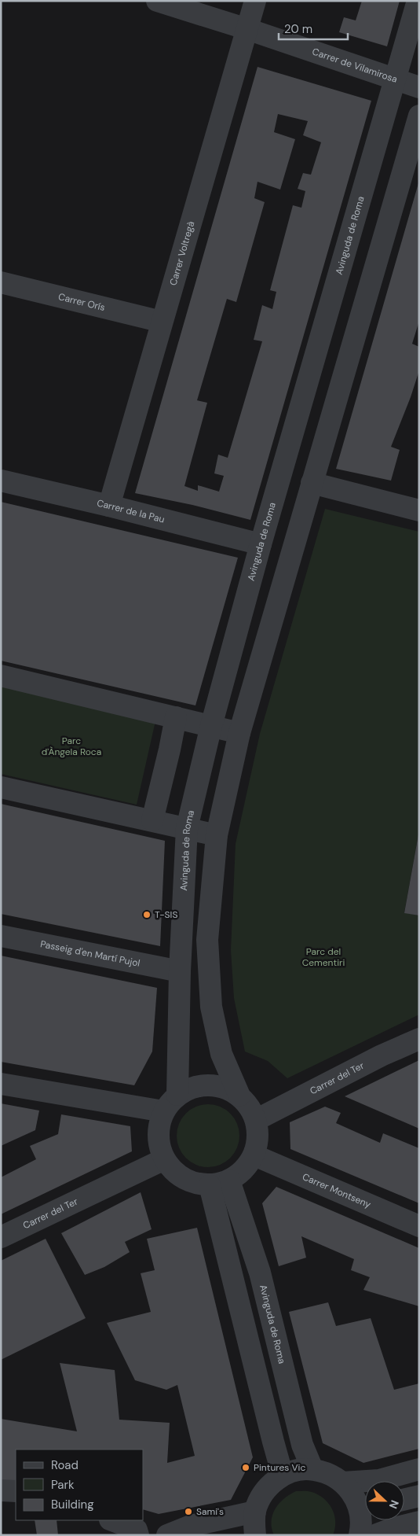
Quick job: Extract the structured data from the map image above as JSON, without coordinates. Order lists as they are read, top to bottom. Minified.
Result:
{"streets":{"street":["Carrer de Vilamirosa","Avinguda de Roma","Carrer Voltregà","Carrer Orís","Carrer de la Pau","Passeig d'en Martí Pujol","Carrer del Ter","Carrer Montseny"]},"crossings":[["Carrer de Vilamirosa","Avinguda de Roma"],["Carrer de Vilamirosa","Carrer Voltregà"],["Avinguda de Roma","Carrer de la Pau"],["Avinguda de Roma","Passeig d'en Martí Pujol"],["Avinguda de Roma","Carrer del Ter"],["Avinguda de Roma","Carrer Montseny"],["Carrer Voltregà","Carrer Orís"],["Carrer Voltregà","Carrer de la Pau"],["Carrer del Ter","Carrer Montseny"]],"parks":["Parc d'Àngela Roca","Parc del Cementiri"],"places":["T-SIS","Pintures Vic","Sami's"],"legend":["Road","Park","Building"],"scale_bar":"20 m","north":"right"}
